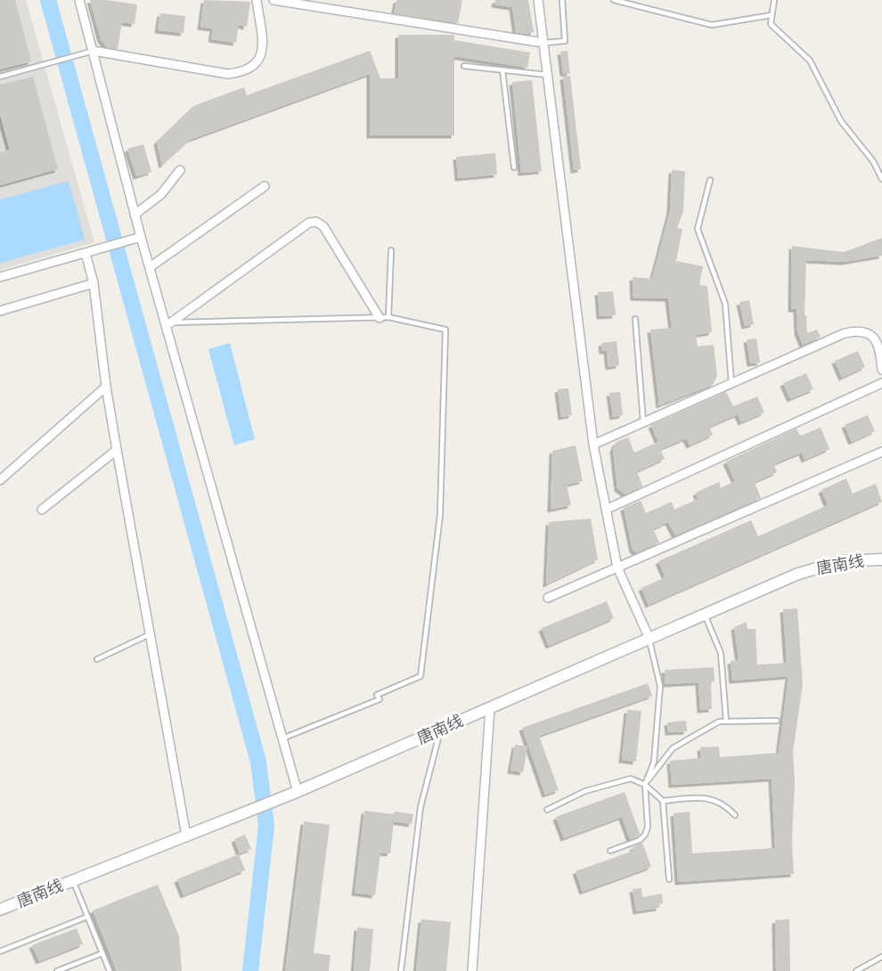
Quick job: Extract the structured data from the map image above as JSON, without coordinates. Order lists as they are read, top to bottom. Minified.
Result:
{"streets":{"street":["唐南线"]}}
